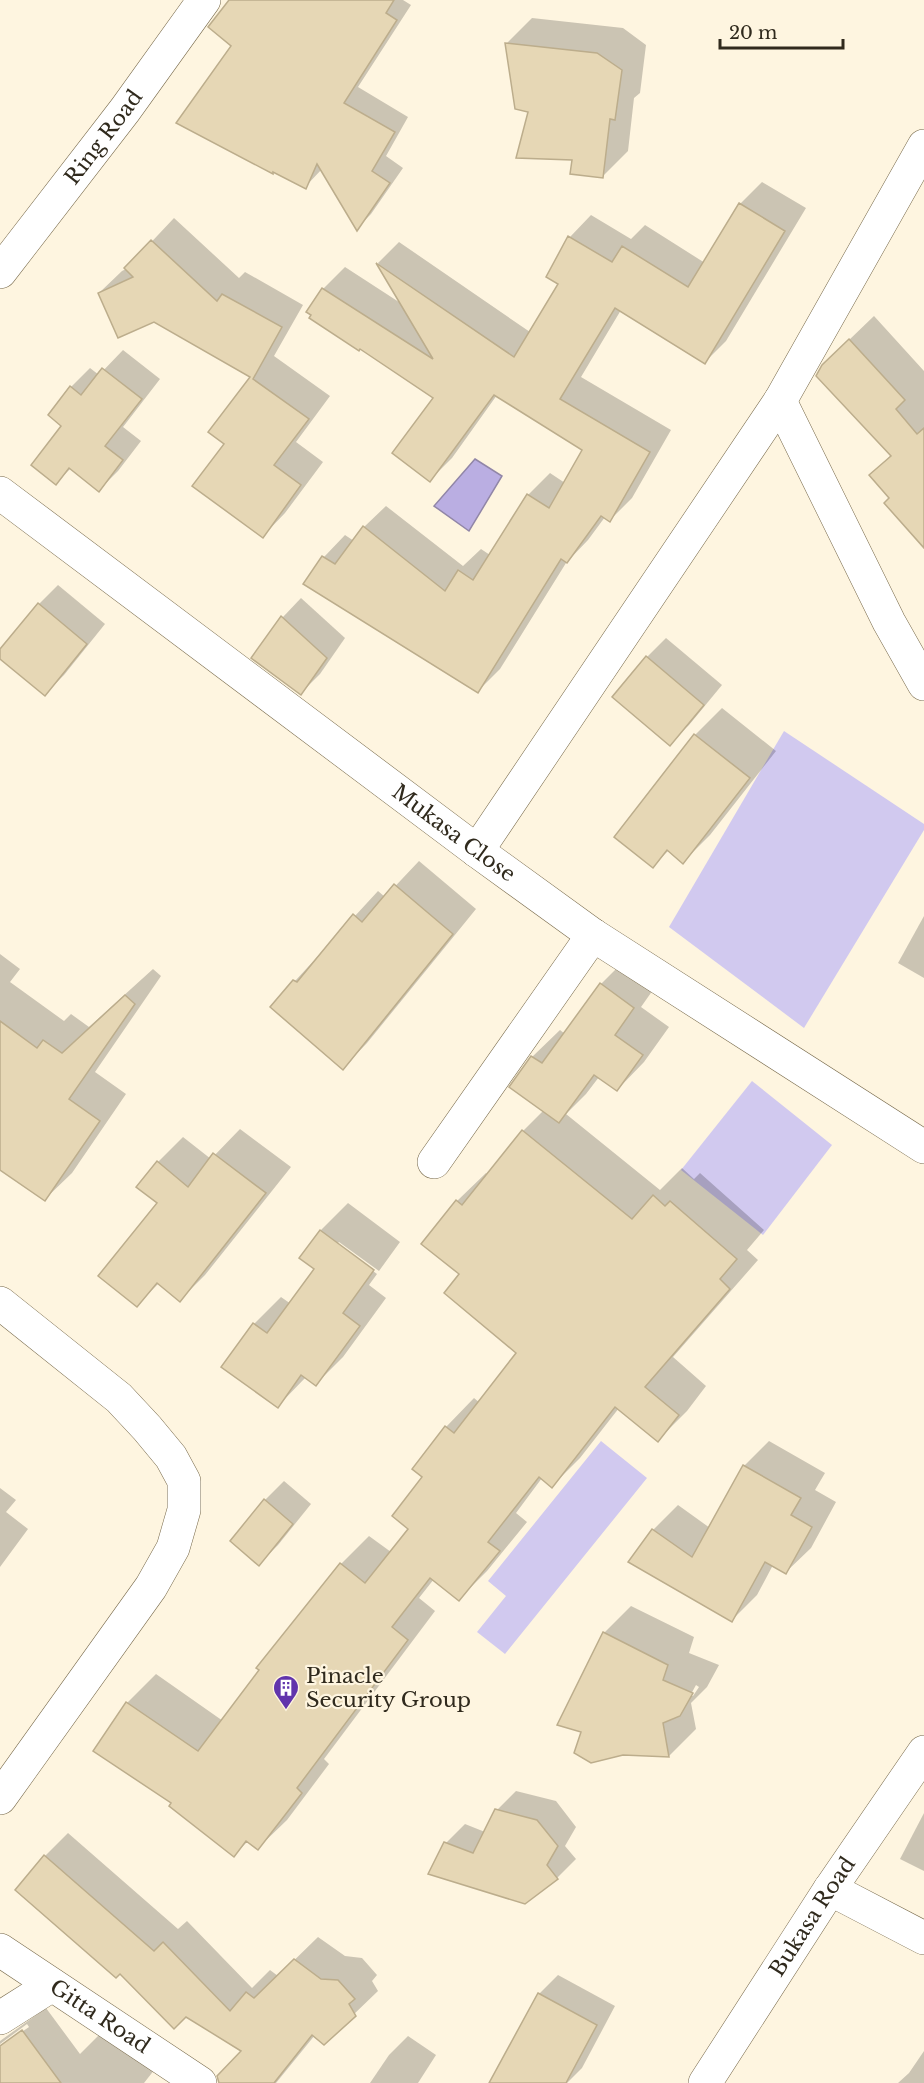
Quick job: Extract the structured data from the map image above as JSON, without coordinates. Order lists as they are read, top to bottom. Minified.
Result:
{"streets":{"street":["Ring Road","Mukasa Close","Bukasa Road","Gitta Road"]},"places":{"building":["Pinacle Security Group"]},"scale_bar":"20 m"}
